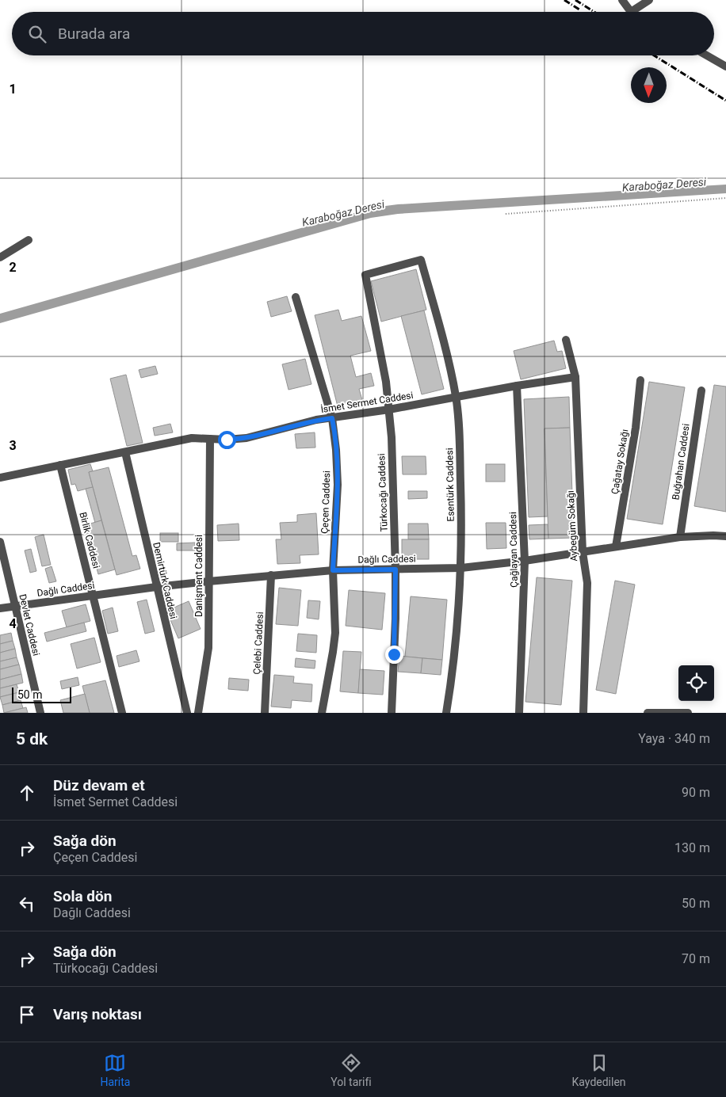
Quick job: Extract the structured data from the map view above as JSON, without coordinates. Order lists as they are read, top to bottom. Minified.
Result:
{"streets":{"street":["İsmet Sermet Caddesi","Çağatay Sokağı","Buğrahan Caddesi","Esentürk Caddesi","Türkocağı Caddesi","Çeçen Caddesi","Aybegüm Sokağı","Birlik Caddesi","Çağlayan Caddesi","Dağlı Caddesi","Danişment Caddesi","Demirtürk Caddesi","Devlet Caddesi","Çelebi Caddesi"]},"crossings":[["İsmet Sermet Caddesi","Esentürk Caddesi"],["İsmet Sermet Caddesi","Türkocağı Caddesi"],["İsmet Sermet Caddesi","Çeçen Caddesi"],["İsmet Sermet Caddesi","Aybegüm Sokağı"],["İsmet Sermet Caddesi","Birlik Caddesi"],["İsmet Sermet Caddesi","Çağlayan Caddesi"],["İsmet Sermet Caddesi","Danişment Caddesi"],["İsmet Sermet Caddesi","Demirtürk Caddesi"],["Çağatay Sokağı","Dağlı Caddesi"],["Buğrahan Caddesi","Dağlı Caddesi"],["Esentürk Caddesi","Türkocağı Caddesi"],["Esentürk Caddesi","Dağlı Caddesi"],["Türkocağı Caddesi","Dağlı Caddesi"],["Çeçen Caddesi","Dağlı Caddesi"],["Aybegüm Sokağı","Dağlı Caddesi"],["Birlik Caddesi","Dağlı Caddesi"],["Çağlayan Caddesi","Dağlı Caddesi"],["Dağlı Caddesi","Danişment Caddesi"],["Dağlı Caddesi","Demirtürk Caddesi"],["Dağlı Caddesi","Devlet Caddesi"],["Dağlı Caddesi","Çelebi Caddesi"]],"water":["Karaboğaz Deresi"],"scale_bar":"50 m","north":"bottom","page":{"search":"Burada ara","scale":"50 m","heading":["5 dk","Yaya · 340 m"],"list":[["Düz devam et","İsmet Sermet Caddesi","90 m"],["Sağa dön","Çeçen Caddesi","130 m"],["Sola dön","Dağlı Caddesi","50 m"],["Sağa dön","Türkocağı Caddesi","70 m"],"Varış noktası"],"nav":["Harita","Yol tarifi","Kaydedilen"]},"grid":{"rows":["1","2","3","4"]}}
